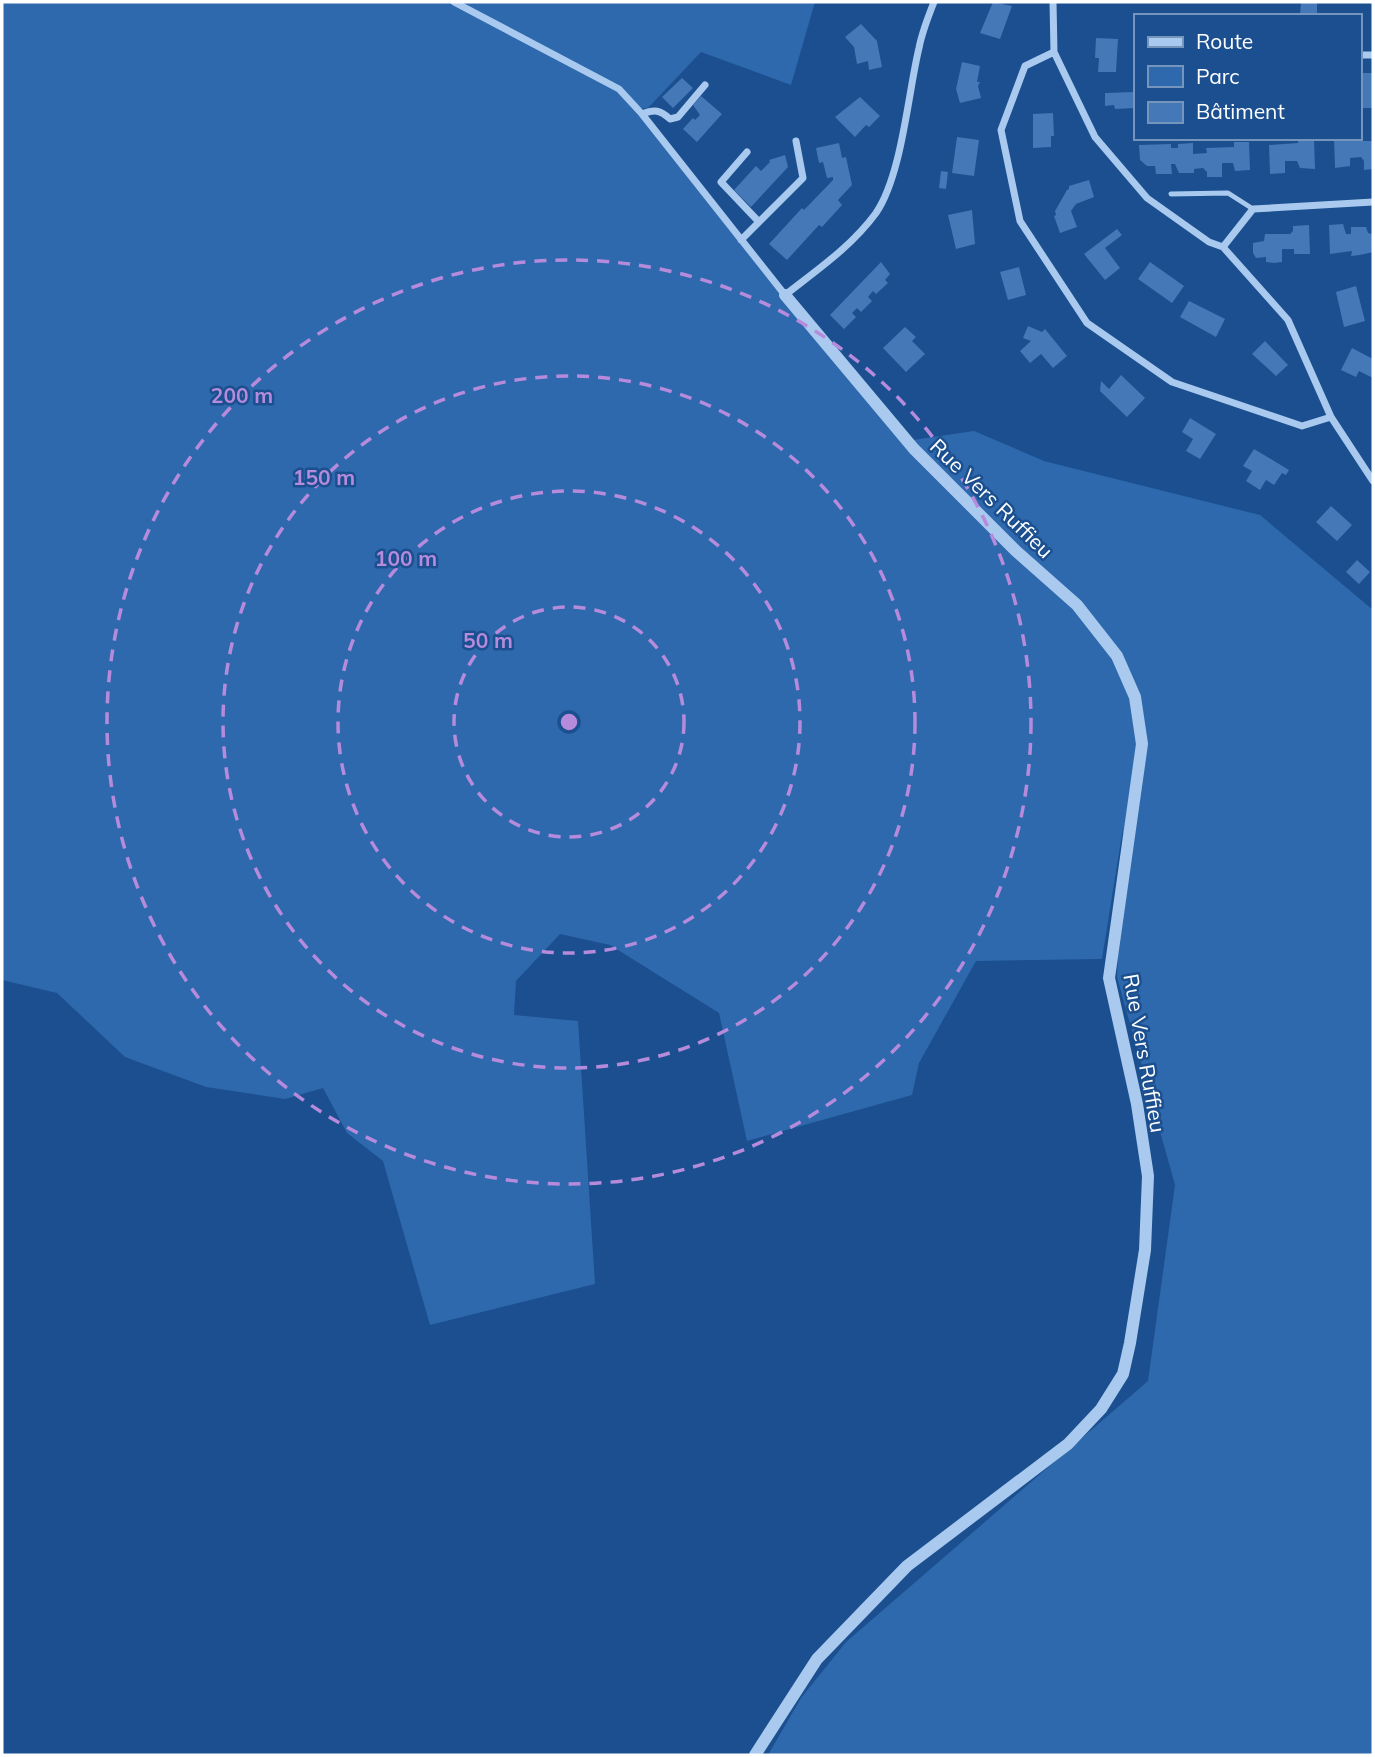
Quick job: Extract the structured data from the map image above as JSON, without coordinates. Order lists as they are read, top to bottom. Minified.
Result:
{"streets":{"street":["Rue Vers Ruffieu"]},"legend":["Route","Parc","Bâtiment"],"rings":["200 m","150 m","100 m","50 m"]}
